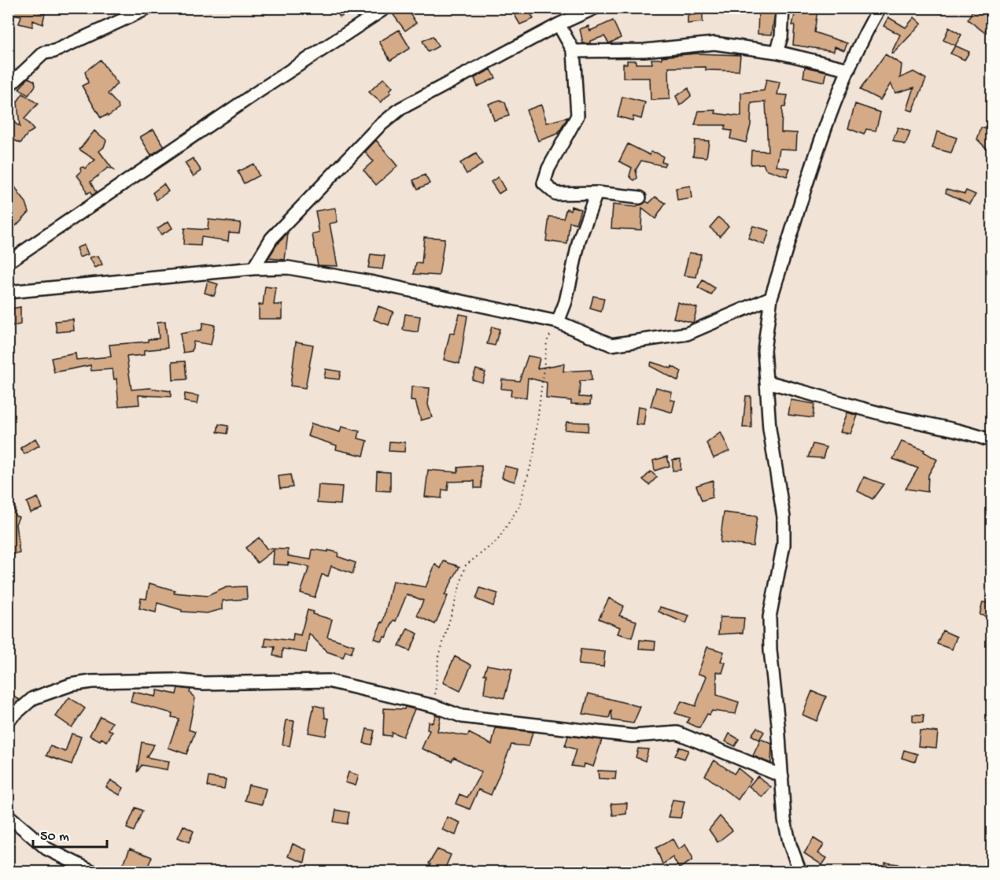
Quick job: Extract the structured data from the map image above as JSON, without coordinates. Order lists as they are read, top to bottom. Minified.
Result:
{"scale_bar":"50 m"}
